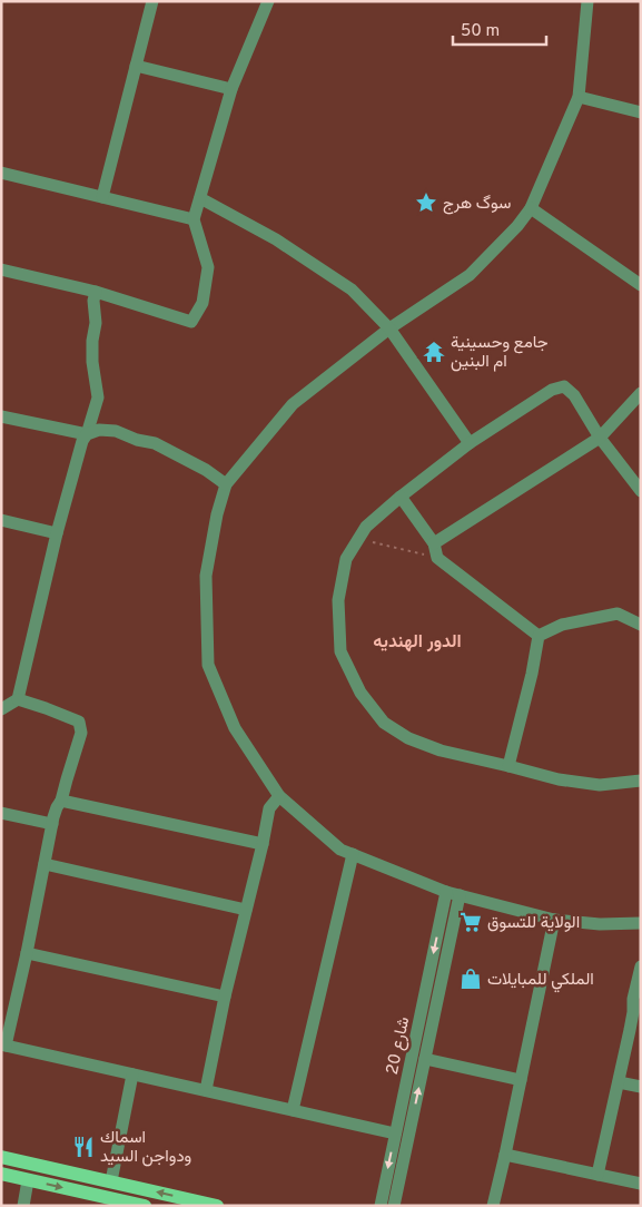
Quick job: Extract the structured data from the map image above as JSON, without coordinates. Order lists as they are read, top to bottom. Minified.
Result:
{"streets":{"street":["شارع 20"]},"districts":["الدور الهنديه"],"places":{"place":["سوگ هرج"],"temple":["جامع وحسينية ام البنين"],"supermarket":["الولاية للتسوق"],"shop":["الملكي للمبايلات"],"restaurant":["اسماك ودواجن السيد"]},"scale_bar":"50 m"}
